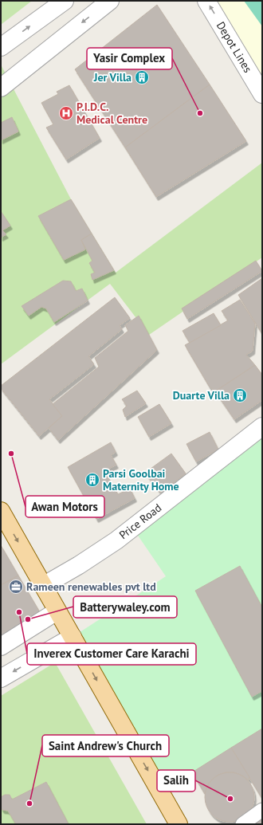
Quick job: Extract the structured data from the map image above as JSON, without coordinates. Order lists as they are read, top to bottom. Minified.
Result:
{"streets":{"street":["Depot Lines","Price Road"]},"one_way":["Depot Lines"],"places":{"building":["Jer Villa","Duarte Villa","Parsi Goolbai Maternity Home"],"hospital":["P.I.D.C. Medical Centre"],"other":["Yasir Complex","Awan Motors","Inverex Customer Care Karachi","Batterywaley.com","Salih","Saint Andrew's Church"],"office":["Rameen renewables pvt ltd"]}}
